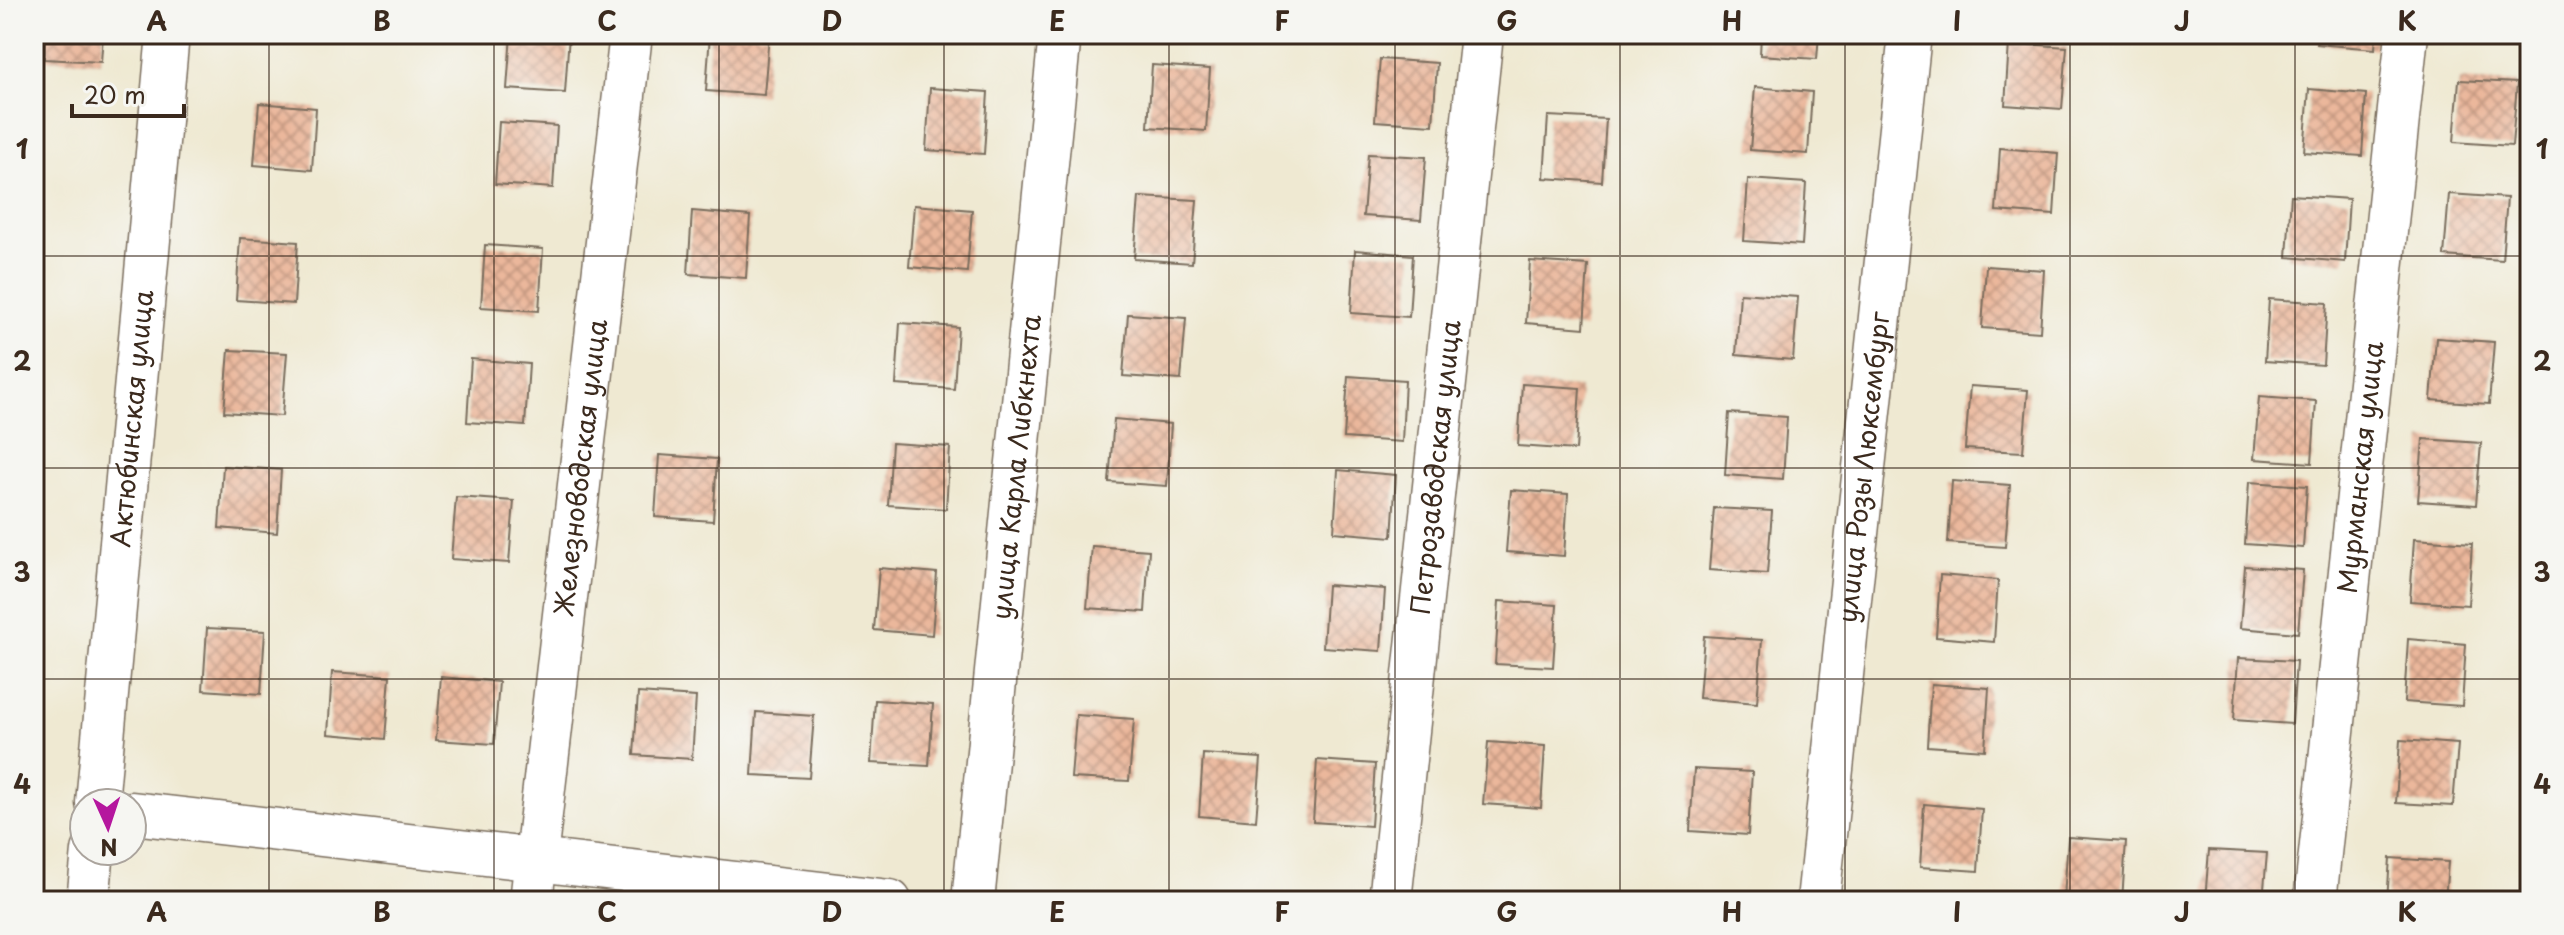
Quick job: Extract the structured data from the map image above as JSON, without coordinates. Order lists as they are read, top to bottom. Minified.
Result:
{"streets":{"street":["Актюбинская улица","Железноводская улица","улица Карла Либкнехта","Мурманская улица","Петрозаводская улица","улица Розы Люксембург"]},"scale_bar":"20 m","north":"bottom","grid":{"columns":["A","B","C","D","E","F","G","H","I","J","K"],"rows":["1","2","3","4"]}}
